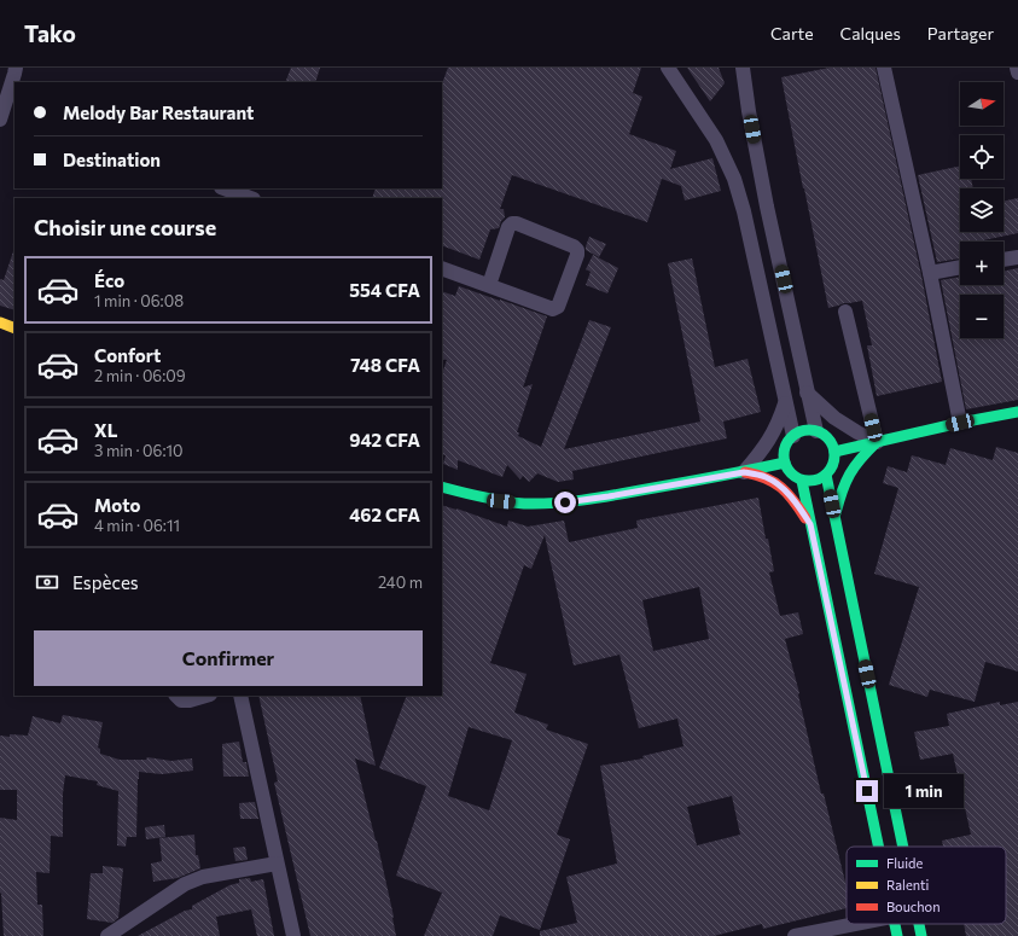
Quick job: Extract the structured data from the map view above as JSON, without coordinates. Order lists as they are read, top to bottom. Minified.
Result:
{"legend":["Fluide","Ralenti","Bouchon"],"north":"right","page":{"header":"Tako","nav":["Carte","Calques","Partager"],"map_buttons":["+","−"],"banner":["Melody Bar Restaurant","Destination"],"heading":"Choisir une course","list":[{"name":"Éco","note":"1 min · 06:08","value":"554 CFA"},{"name":"Confort","note":"2 min · 06:09","value":"748 CFA"},{"name":"XL","note":"3 min · 06:10","value":"942 CFA"},{"name":"Moto","note":"4 min · 06:11","value":"462 CFA"}],"pay":["Espèces","240 m"],"buttons":"Confirmer","bubble":"1 min"}}
